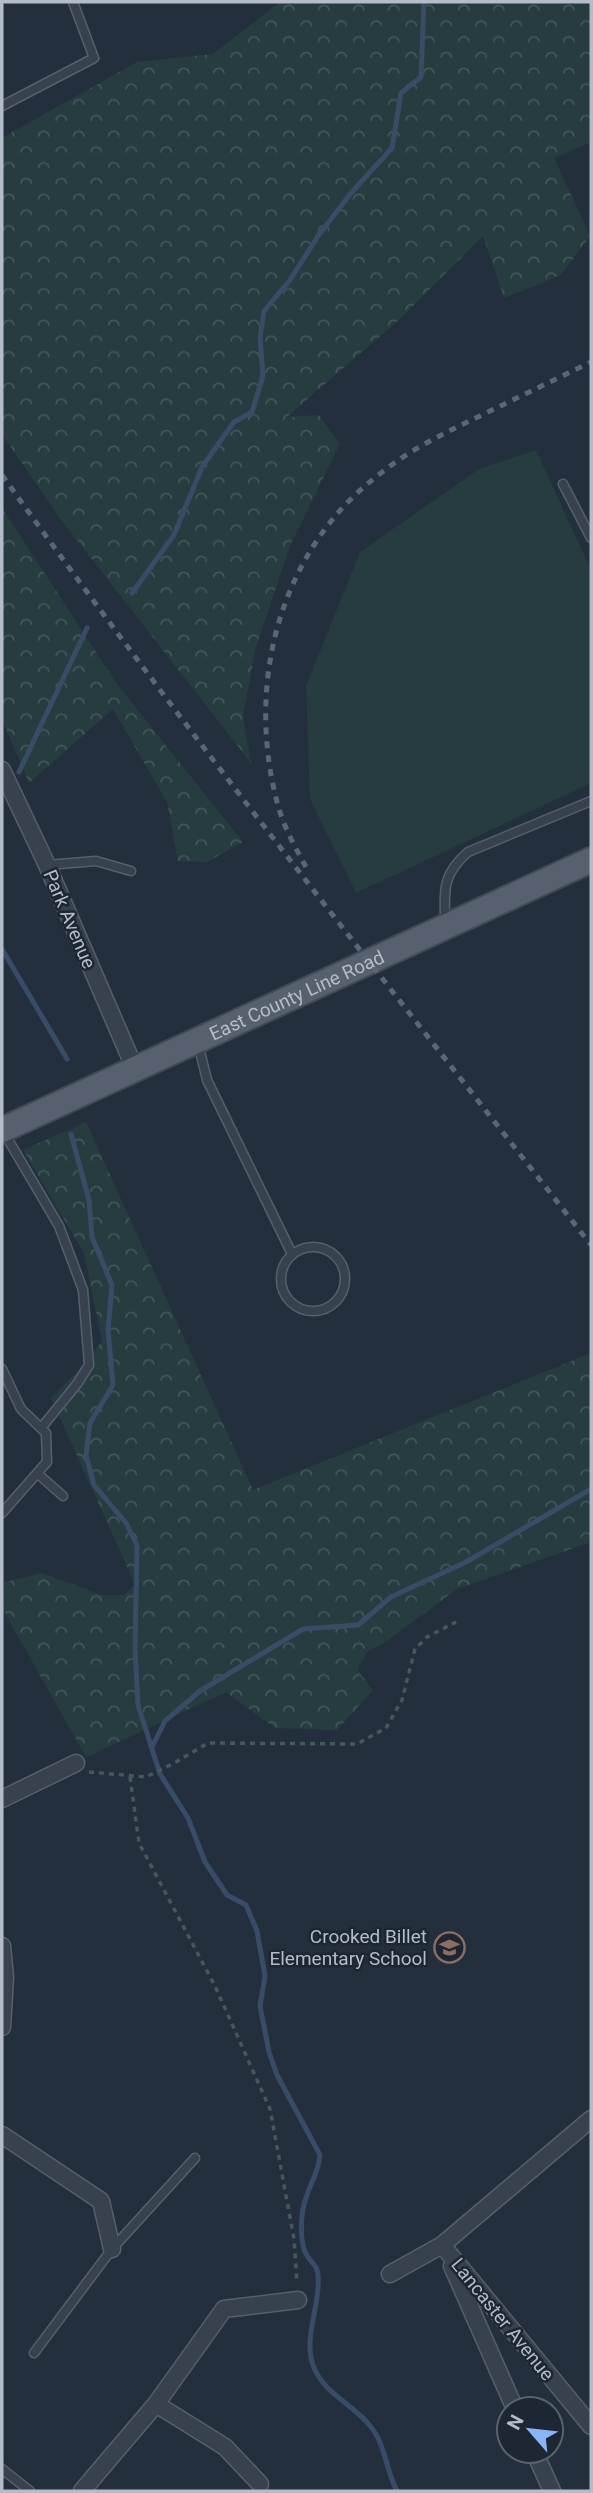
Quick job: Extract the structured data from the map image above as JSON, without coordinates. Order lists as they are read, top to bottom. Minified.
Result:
{"streets":{"main road":["East County Line Road"],"street":["Park Avenue","Lancaster Avenue"]},"crossings":[["Park Avenue","East County Line Road"]],"places":{"school or university":["Crooked Billet Elementary School"]},"north":"top left"}
